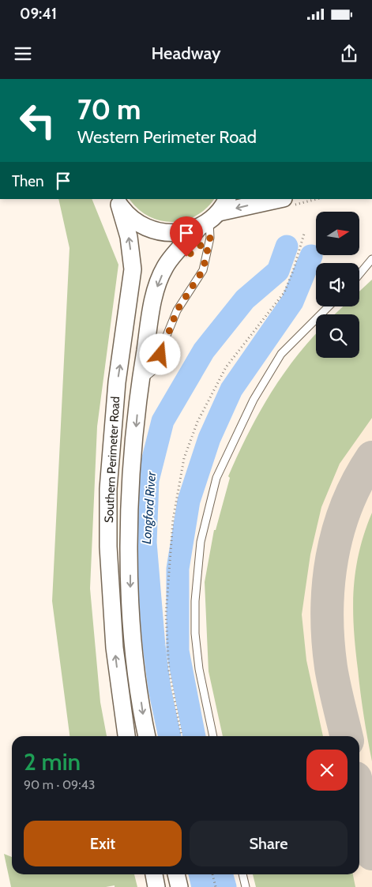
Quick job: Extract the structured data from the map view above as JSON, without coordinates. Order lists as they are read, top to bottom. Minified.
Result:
{"streets":{"street":["Southern Perimeter Road"]},"water":["Longford River"],"north":"right","page":{"status":"09:41","header":"Headway","turn":["70 m","Western Perimeter Road"],"then":"Then","heading":["2 min","90 m · 09:43"],"buttons":["Exit","Share"]}}
